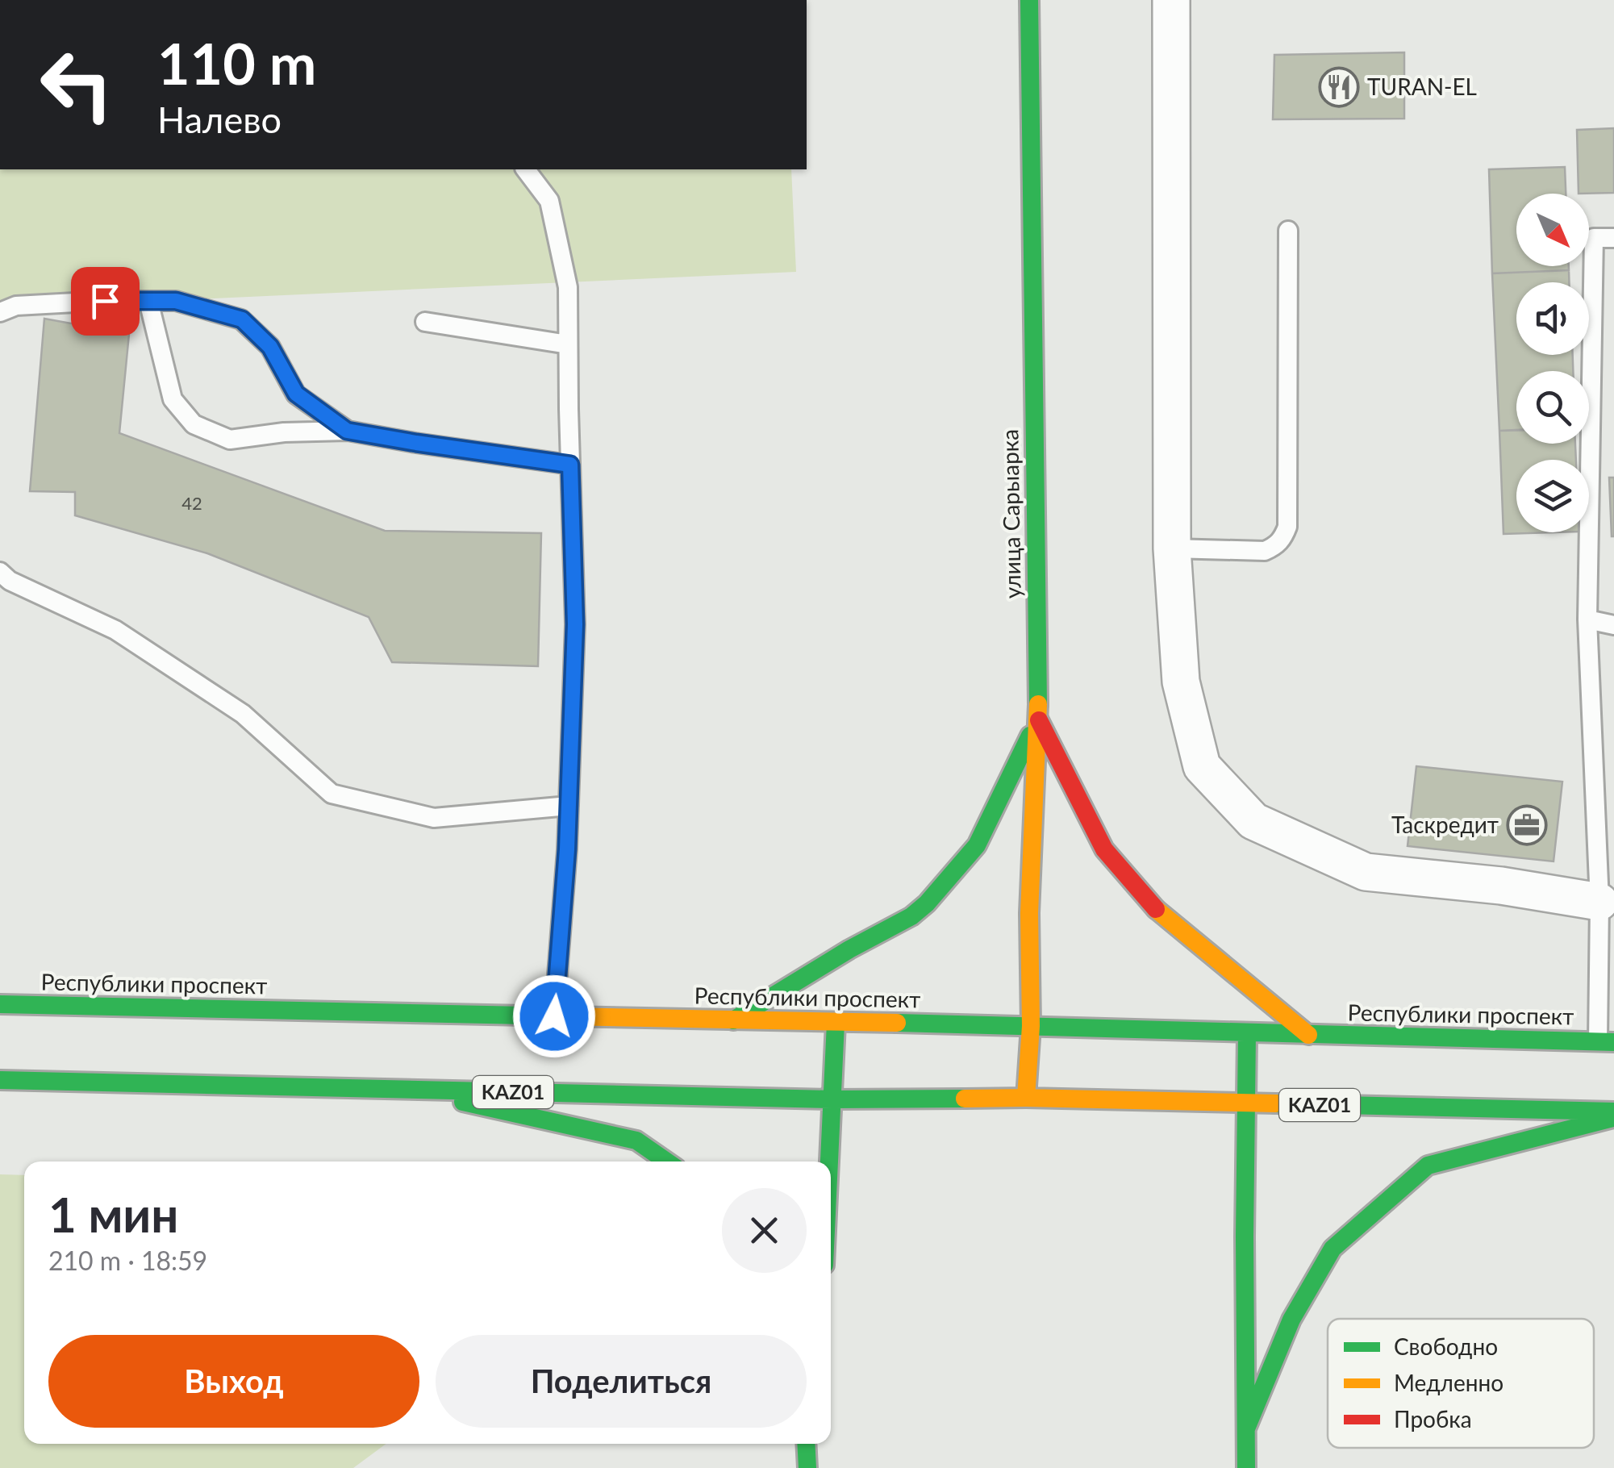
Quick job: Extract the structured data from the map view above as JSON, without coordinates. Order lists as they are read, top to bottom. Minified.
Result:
{"streets":{"main road":["улица Сарыарка","Республики проспект","KАZ01"]},"crossings":[["улица Сарыарка","Республики проспект"],["улица Сарыарка","KАZ01"]],"places":{"restaurant":["TURAN-EL"],"office":["Таскредит"]},"house_numbers":["42"],"legend":["Свободно","Медленно","Пробка"],"north":"bottom right","page":{"turn":["110 m","Налево"],"heading":["1 мин","210 m · 18:59"],"buttons":["Выход","Поделиться"]}}
